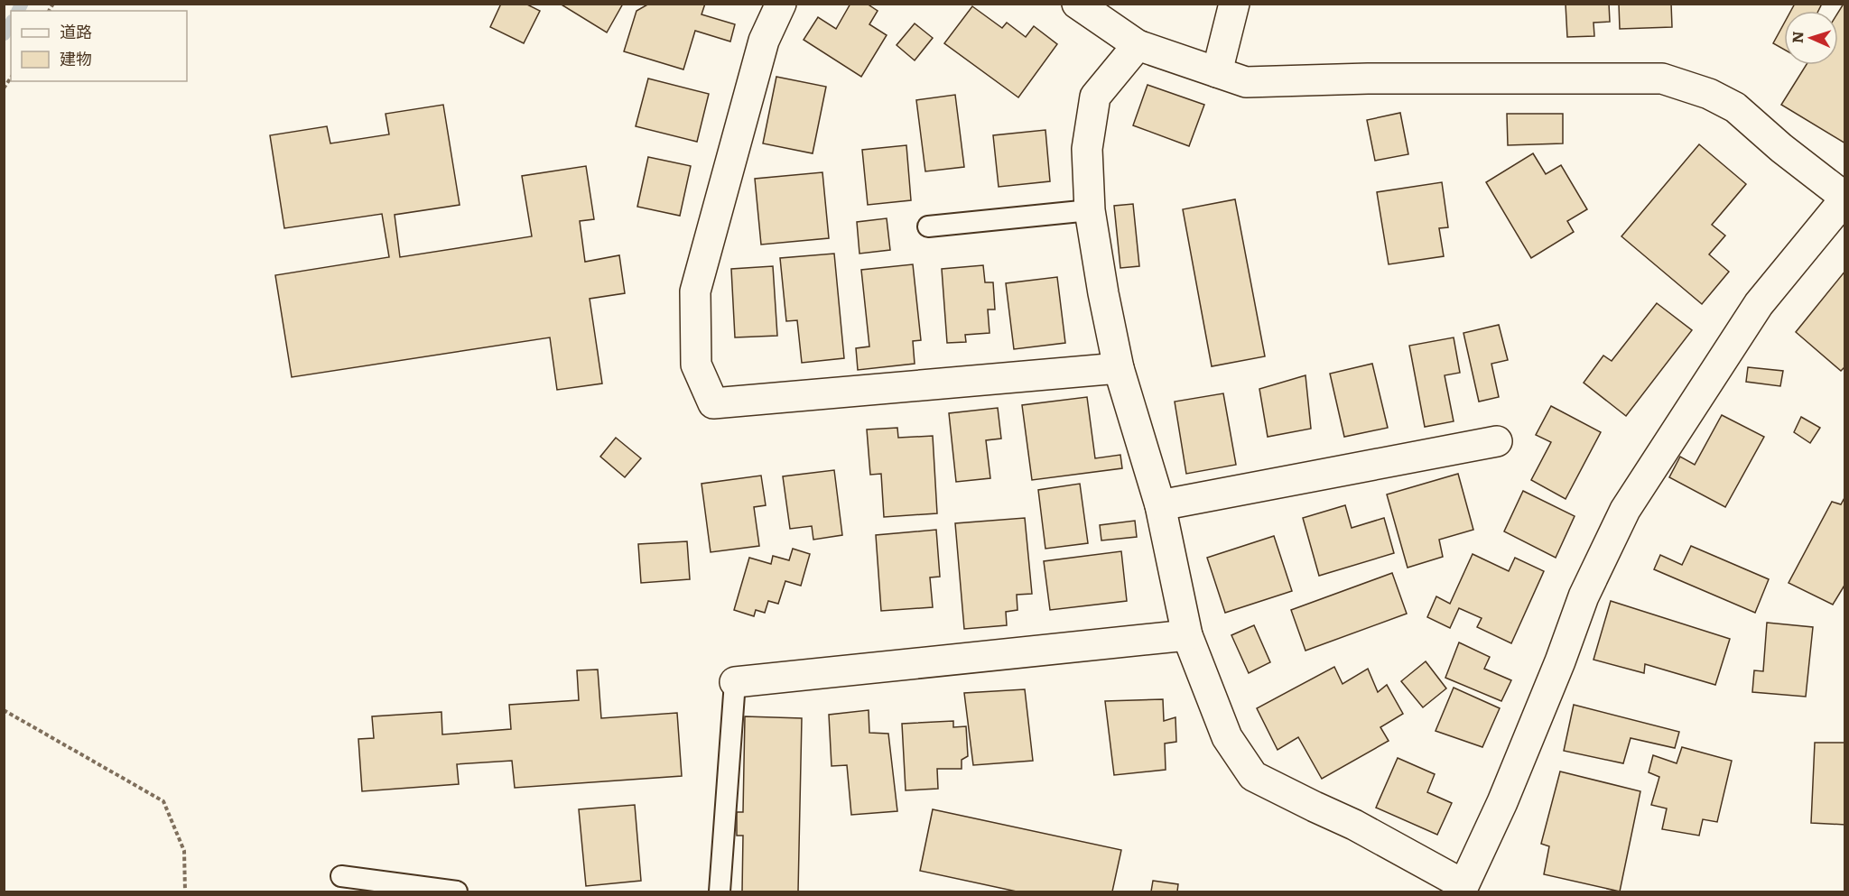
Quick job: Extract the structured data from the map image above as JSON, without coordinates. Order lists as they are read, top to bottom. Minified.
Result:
{"legend":["道路","建物"],"north":"left"}
